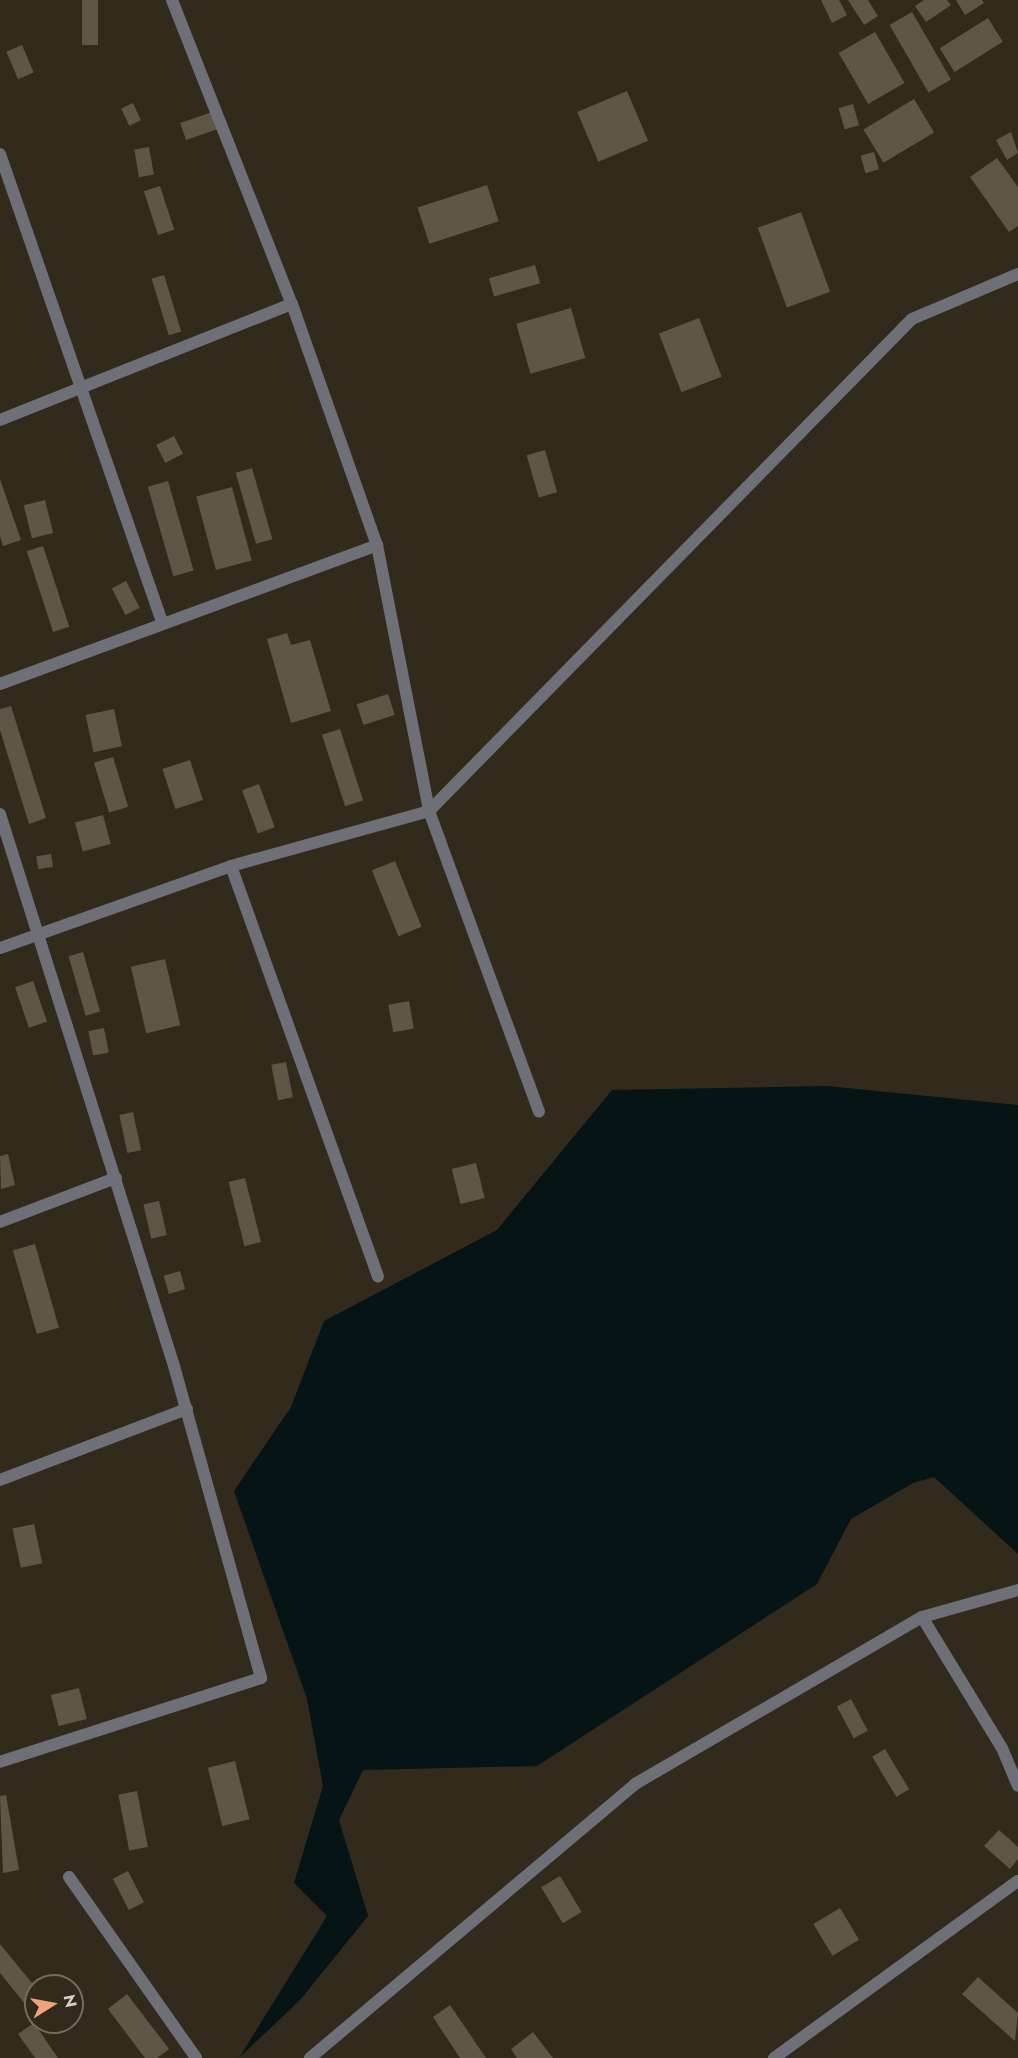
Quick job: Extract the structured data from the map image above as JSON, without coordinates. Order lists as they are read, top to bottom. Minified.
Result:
{"north":"right"}
